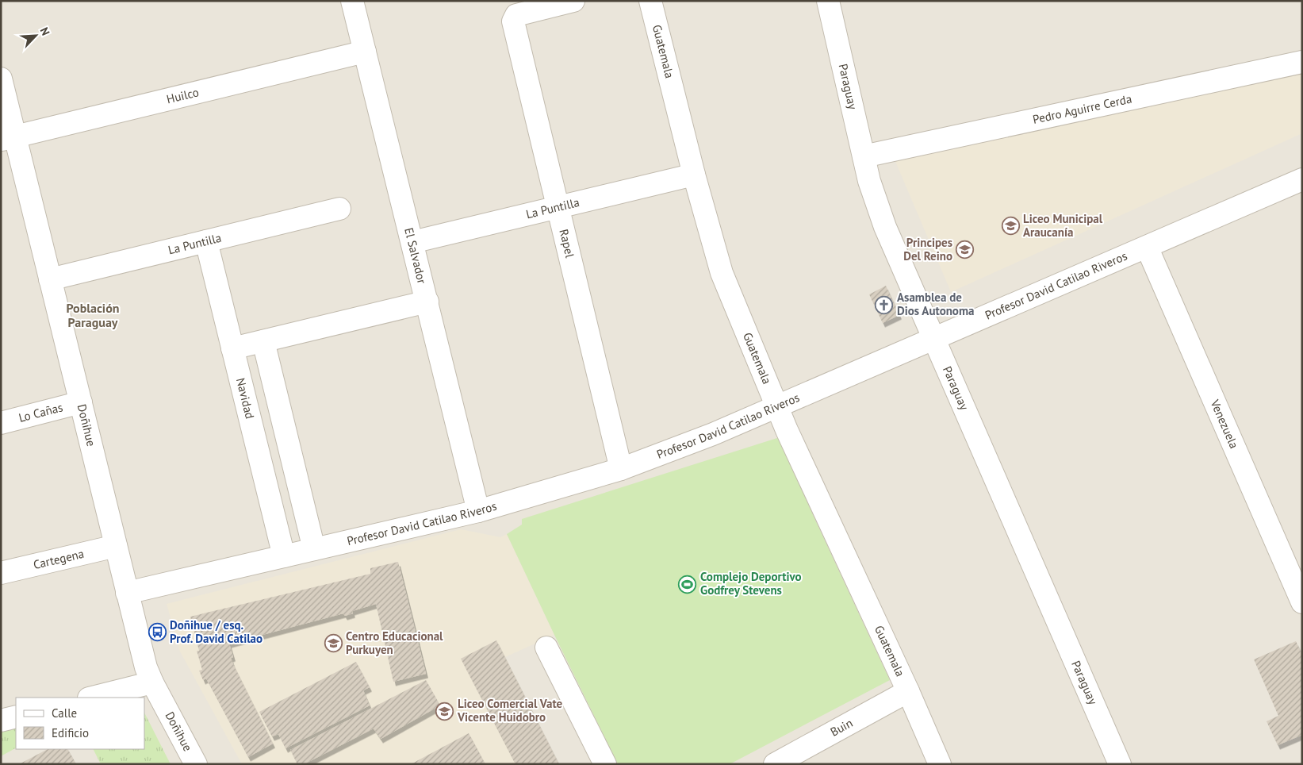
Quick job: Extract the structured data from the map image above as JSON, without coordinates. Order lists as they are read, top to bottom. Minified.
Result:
{"streets":{"street":["Guatemala","Paraguay","Huilco","Pedro Aguirre Cerda","La Puntilla","Rapel","El Salvador","Profesor David Catilao Riveros","Navidad","Lo Cañas","Venezuela","Doñihue","Cartegena","Buin"]},"crossings":[["Guatemala","La Puntilla"],["Guatemala","Profesor David Catilao Riveros"],["Guatemala","Buin"],["Paraguay","Pedro Aguirre Cerda"],["Paraguay","Profesor David Catilao Riveros"],["Huilco","El Salvador"],["Huilco","Doñihue"],["La Puntilla","Rapel"],["La Puntilla","El Salvador"],["La Puntilla","Navidad"],["La Puntilla","Doñihue"],["Rapel","Profesor David Catilao Riveros"],["El Salvador","Profesor David Catilao Riveros"],["Profesor David Catilao Riveros","Navidad"],["Profesor David Catilao Riveros","Venezuela"],["Profesor David Catilao Riveros","Doñihue"],["Lo Cañas","Doñihue"],["Doñihue","Cartegena"]],"districts":["Población Paraguay"],"places":{"school or university":["Liceo Municipal Araucanía","Principes Del Reino","Centro Educacional Purkuyen","Liceo Comercial Vate Vicente Huidobro"],"church":["Asamblea de Dios Autonoma"],"sports":["Complejo Deportivo Godfrey Stevens"],"bus stop":["Doñihue / esq. Prof. David Catilao"]},"legend":["Calle","Edificio"],"north":"top right"}
